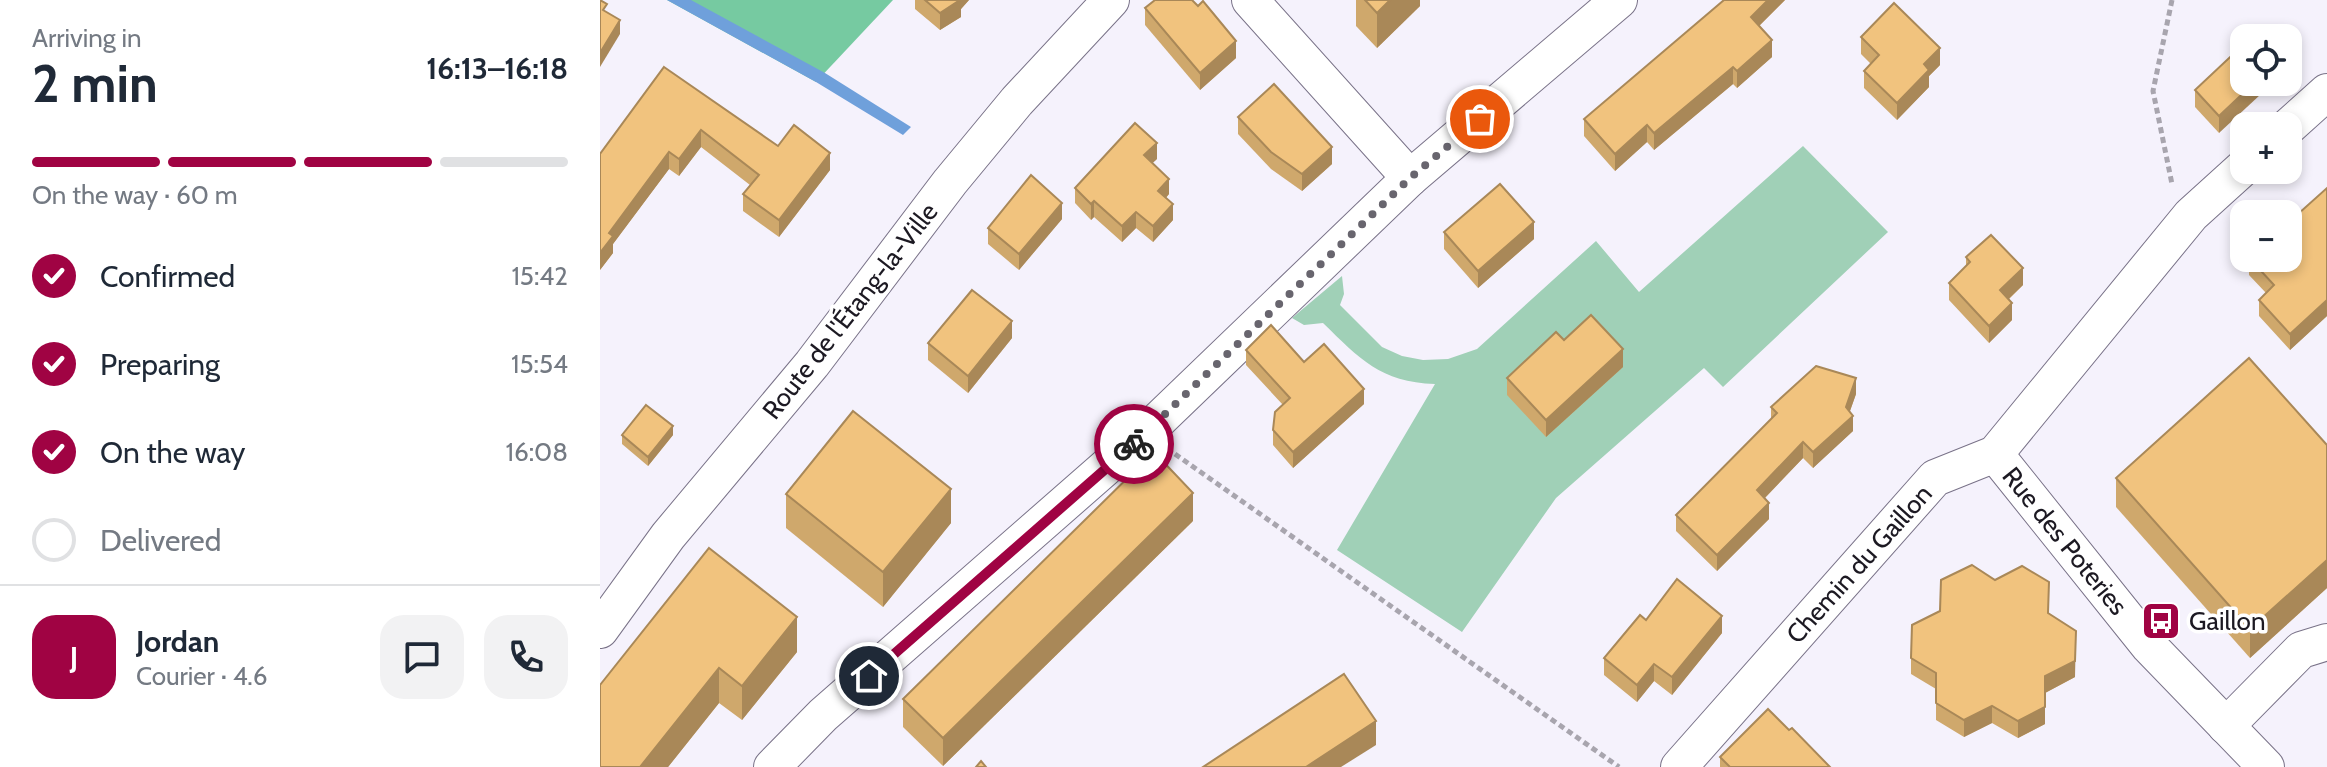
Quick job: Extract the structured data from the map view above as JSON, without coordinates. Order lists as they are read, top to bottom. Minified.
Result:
{"streets":{"street":["Route de l'Étang-la-Ville","Rue des Poteries","Chemin du Gaillon"]},"crossings":[["Rue des Poteries","Chemin du Gaillon"]],"places":{"bus stop":["Gaillon"]},"page":{"heading":["2 min","Arriving in","16:13–16:18"],"panel":["Jordan","Courier · 4.6"],"map_buttons":["+","−"],"bar":"On the way · 60 m","list":[["Confirmed","15:42"],["Preparing","15:54"],["On the way","16:08"],"Delivered"],"round":"J"}}
